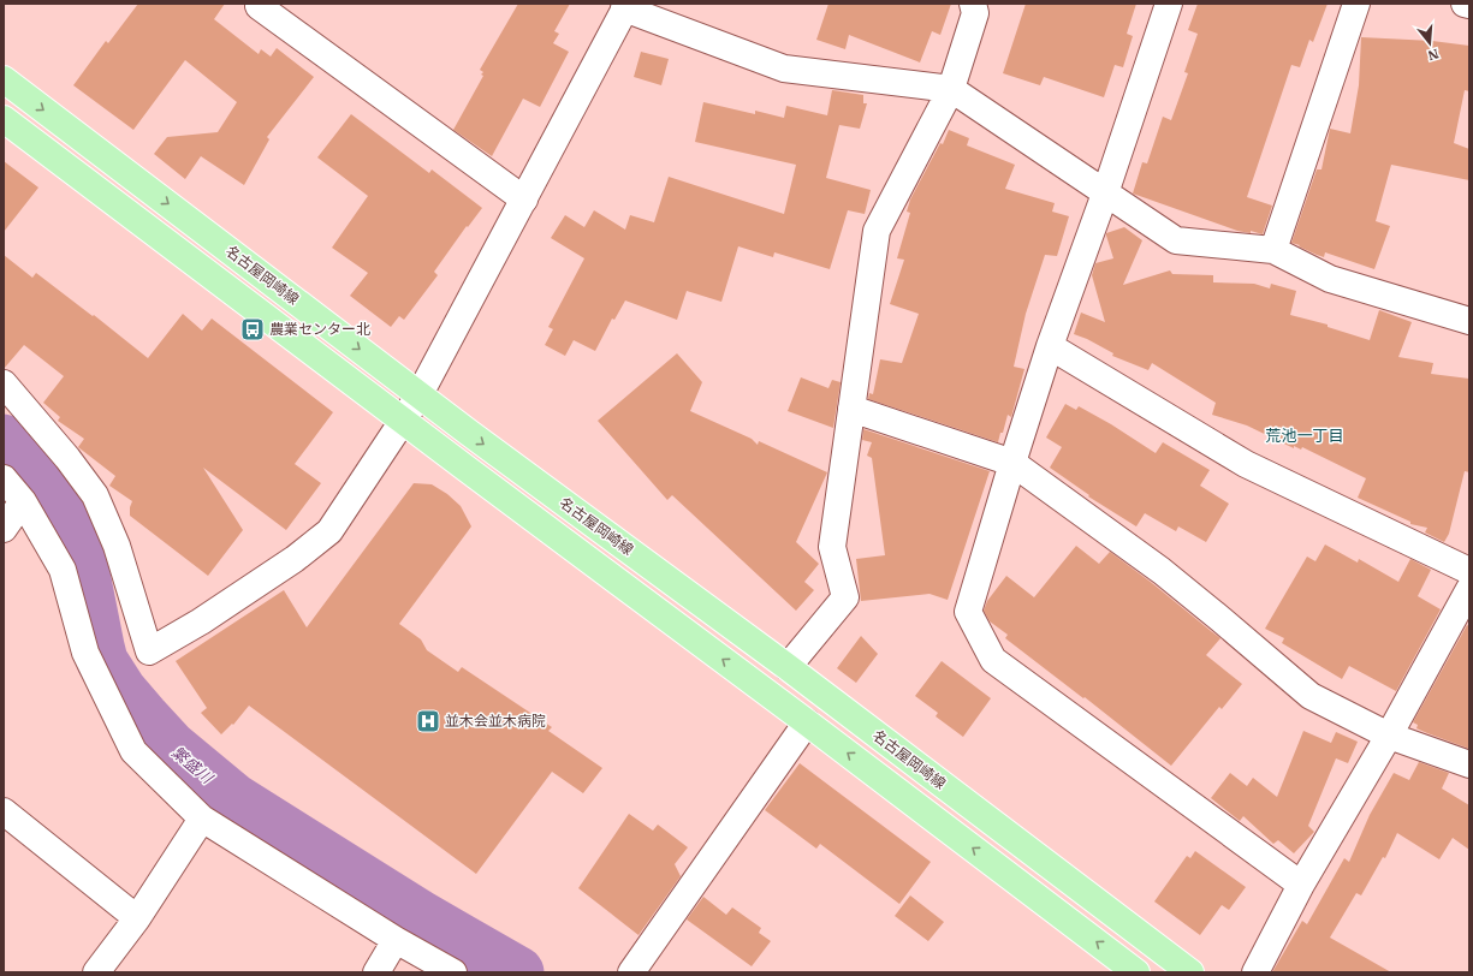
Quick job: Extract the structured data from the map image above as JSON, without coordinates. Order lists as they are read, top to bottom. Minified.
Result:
{"streets":{"main road":["名古屋岡崎線"]},"districts":["荒池一丁目"],"water":["繁盛川"],"places":{"bus stop":["農業センター北"],"hospital":["並木会並木病院"]},"north":"bottom"}
